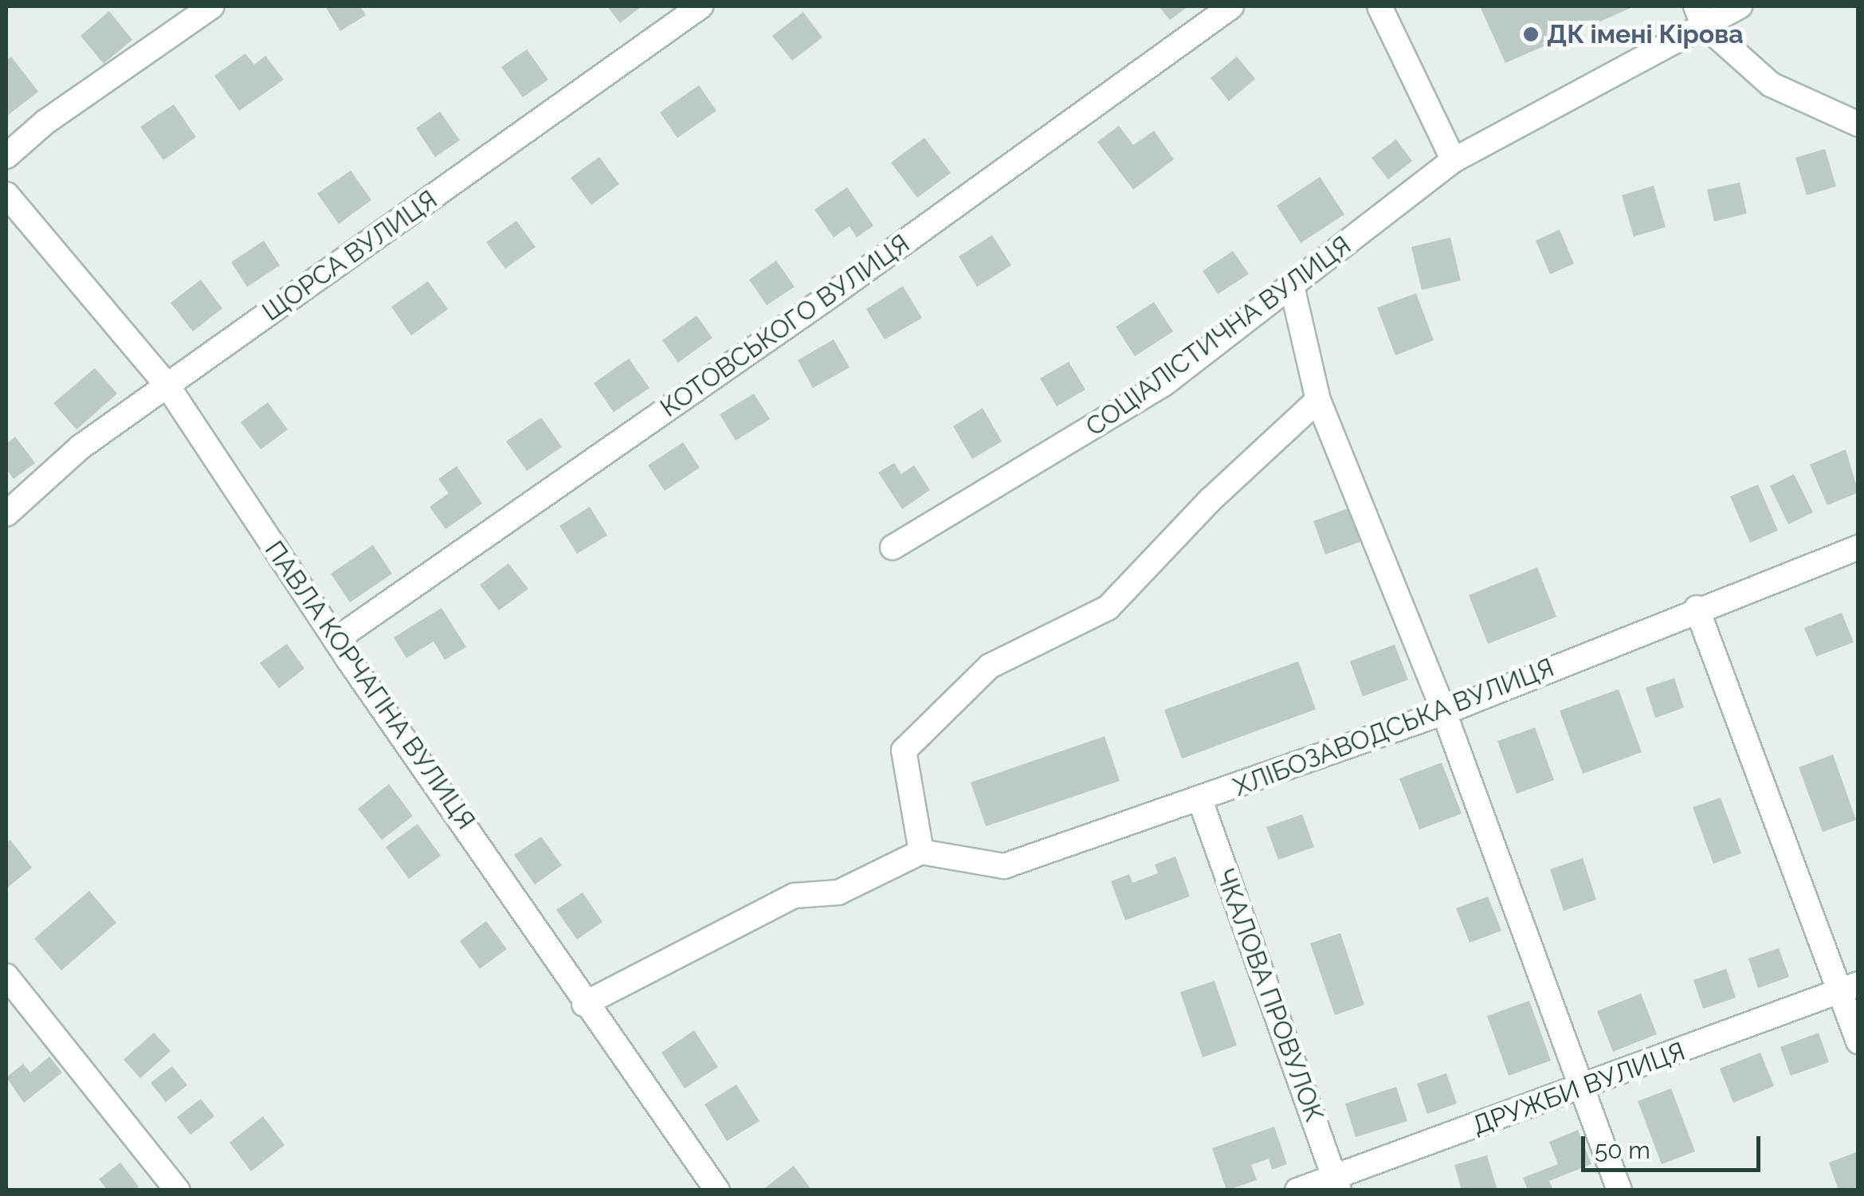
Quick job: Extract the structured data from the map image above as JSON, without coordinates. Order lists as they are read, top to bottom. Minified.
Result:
{"streets":{"street":["ЩОРСА ВУЛИЦЯ","КОТОВСЬКОГО ВУЛИЦЯ","СОЦІАЛІСТИЧНА ВУЛИЦЯ","ПАВЛА КОРЧАГІНА ВУЛИЦЯ","ХЛІБОЗАВОДСЬКА ВУЛИЦЯ","ЧКАЛОВА ПРОВУЛОК","ДРУЖБИ ВУЛИЦЯ"]},"crossings":[["ЩОРСА ВУЛИЦЯ","ПАВЛА КОРЧАГІНА ВУЛИЦЯ"],["КОТОВСЬКОГО ВУЛИЦЯ","ПАВЛА КОРЧАГІНА ВУЛИЦЯ"],["ХЛІБОЗАВОДСЬКА ВУЛИЦЯ","ЧКАЛОВА ПРОВУЛОК"],["ЧКАЛОВА ПРОВУЛОК","ДРУЖБИ ВУЛИЦЯ"]],"places":["ДК імені Кірова"],"scale_bar":"50 m"}
